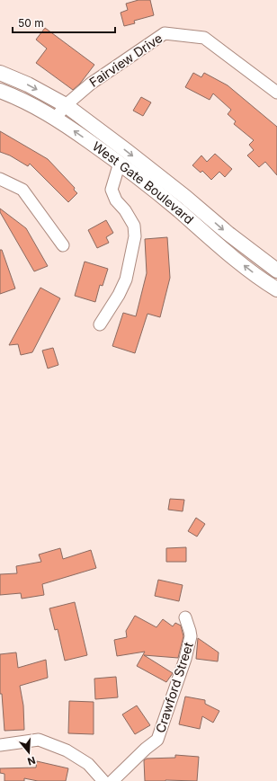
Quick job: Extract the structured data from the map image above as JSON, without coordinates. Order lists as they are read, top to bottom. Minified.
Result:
{"streets":{"street":["Fairview Drive","West Gate Boulevard","Crawford Street"]},"crossings":[["Fairview Drive","West Gate Boulevard"]],"scale_bar":"50 m","north":"bottom"}
